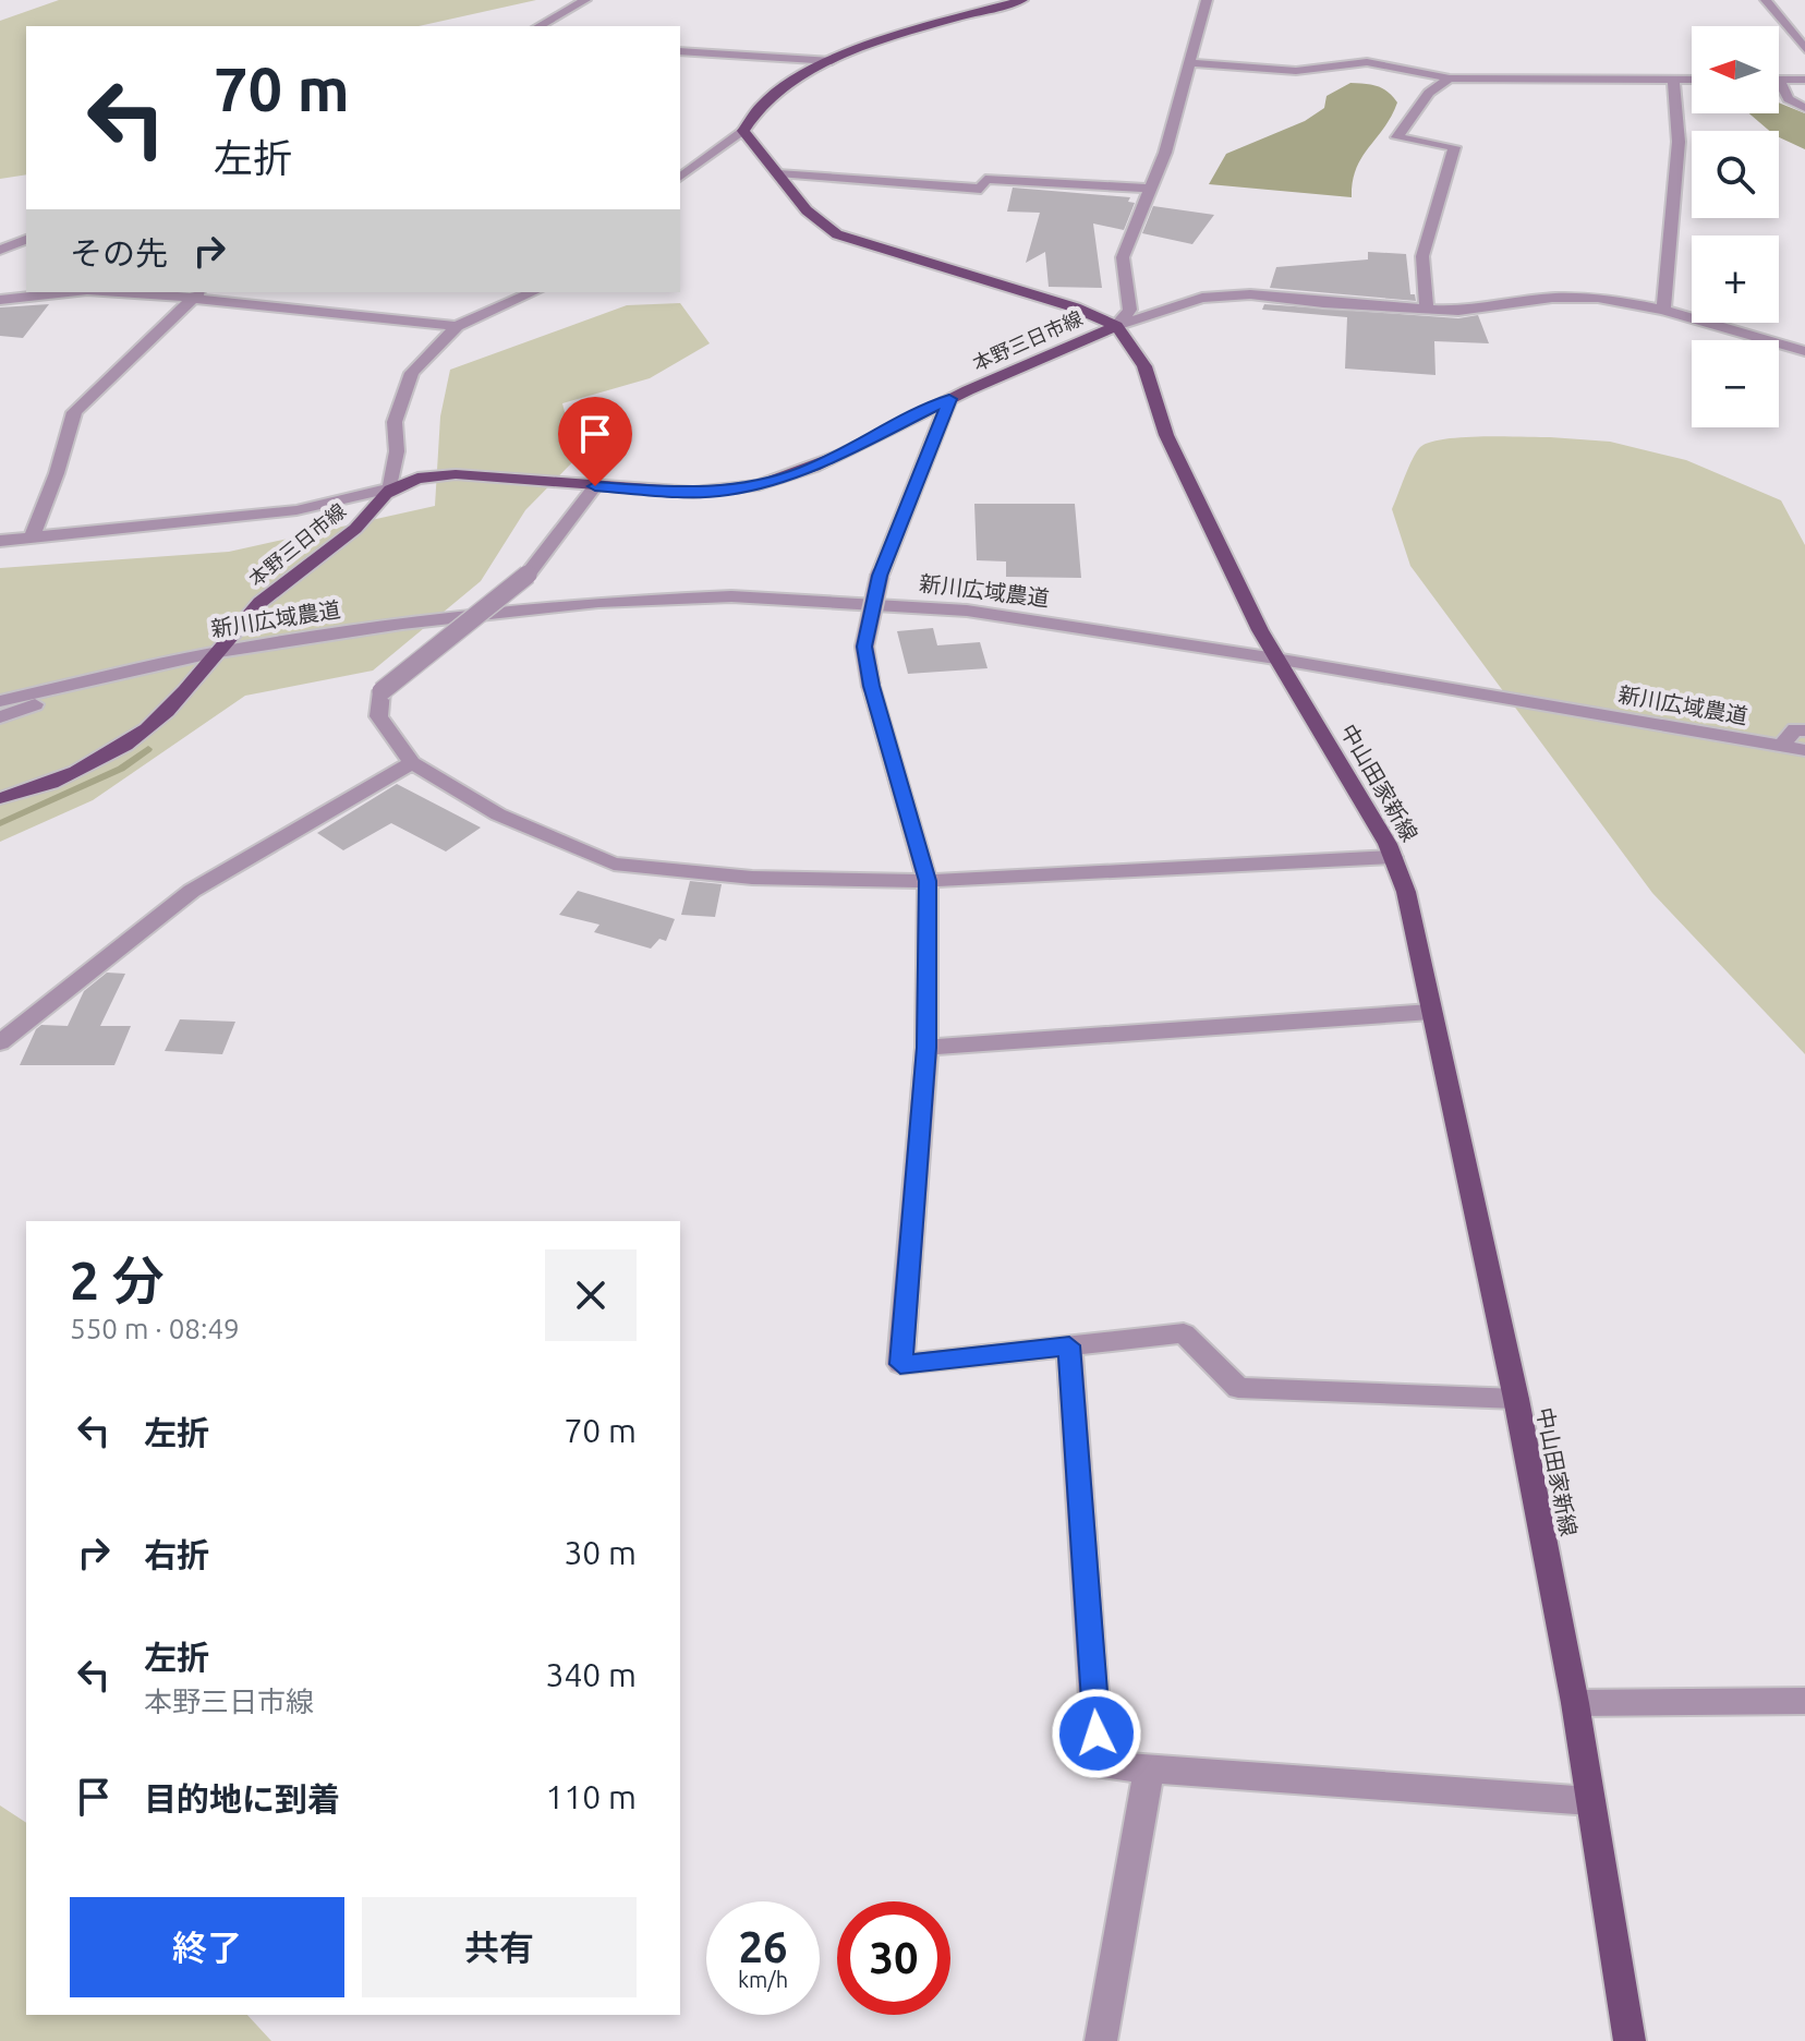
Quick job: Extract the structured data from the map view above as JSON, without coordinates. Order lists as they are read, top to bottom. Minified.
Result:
{"streets":{"main road":["本野三日市線","中山田家新線"],"street":["新川広域農道"]},"crossings":[["本野三日市線","新川広域農道"],["本野三日市線","中山田家新線"],["新川広域農道","中山田家新線"]],"north":"left","page":{"map_buttons":["+","−"],"turn":["70 m","左折"],"then":"その先","heading":["2 分","550 m · 08:49"],"list":[{"name":"左折","value":"70 m"},{"name":"右折","value":"30 m"},{"name":"左折","note":"本野三日市線","value":"340 m"},{"name":"目的地に到着","value":"110 m"}],"buttons":["終了","共有"],"speed":"26 km/h","limit":"30"}}
